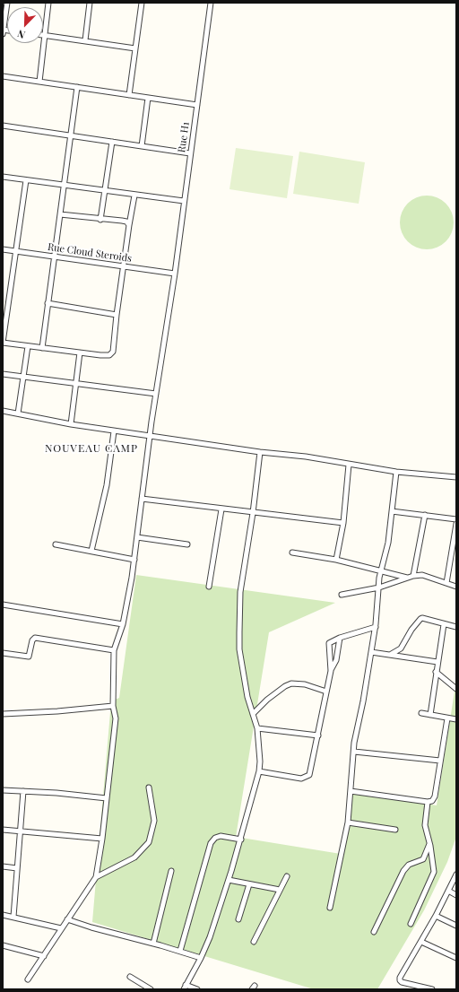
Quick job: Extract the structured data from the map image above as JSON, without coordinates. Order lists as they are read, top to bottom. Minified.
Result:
{"streets":{"street":["Rue H1","Rue Cloud Steroids"]},"crossings":[["Rue H1","Rue Cloud Steroids"]],"districts":["NOUVEAU CAMP"],"north":"bottom left"}
